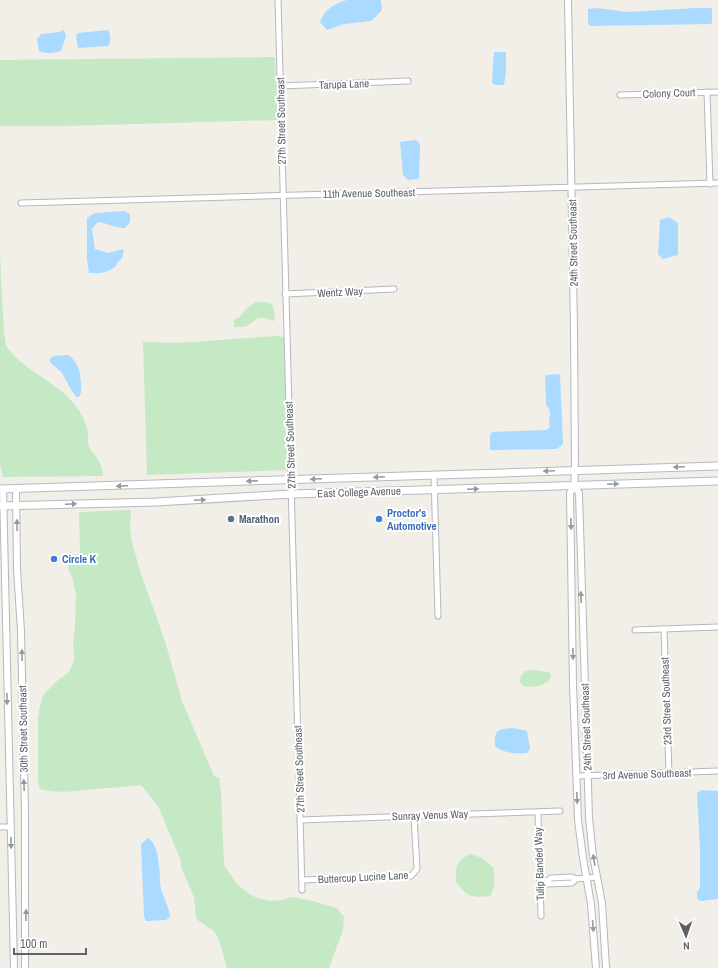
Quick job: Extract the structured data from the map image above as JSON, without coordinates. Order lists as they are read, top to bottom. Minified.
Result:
{"streets":{"main road":["East College Avenue"],"street":["Tarupa Lane","Colony Court","27th Street Southeast","11th Avenue Southeast","24th Street Southeast","Wentz Way","23rd Street Southeast","30th Street Southeast","3rd Avenue Southeast","Sunray Venus Way","Tulip Banded Way","Buttercup Lucine Lane"]},"crossings":[["Tarupa Lane","27th Street Southeast"],["27th Street Southeast","11th Avenue Southeast"],["27th Street Southeast","Wentz Way"],["27th Street Southeast","East College Avenue"],["27th Street Southeast","Sunray Venus Way"],["27th Street Southeast","Buttercup Lucine Lane"],["11th Avenue Southeast","24th Street Southeast"],["24th Street Southeast","East College Avenue"],["24th Street Southeast","3rd Avenue Southeast"],["East College Avenue","30th Street Southeast"],["23rd Street Southeast","3rd Avenue Southeast"],["Sunray Venus Way","Tulip Banded Way"],["Sunray Venus Way","Buttercup Lucine Lane"]],"places":["Marathon","Proctor's Automotive","Circle K"],"scale_bar":"100 m","north":"bottom"}
